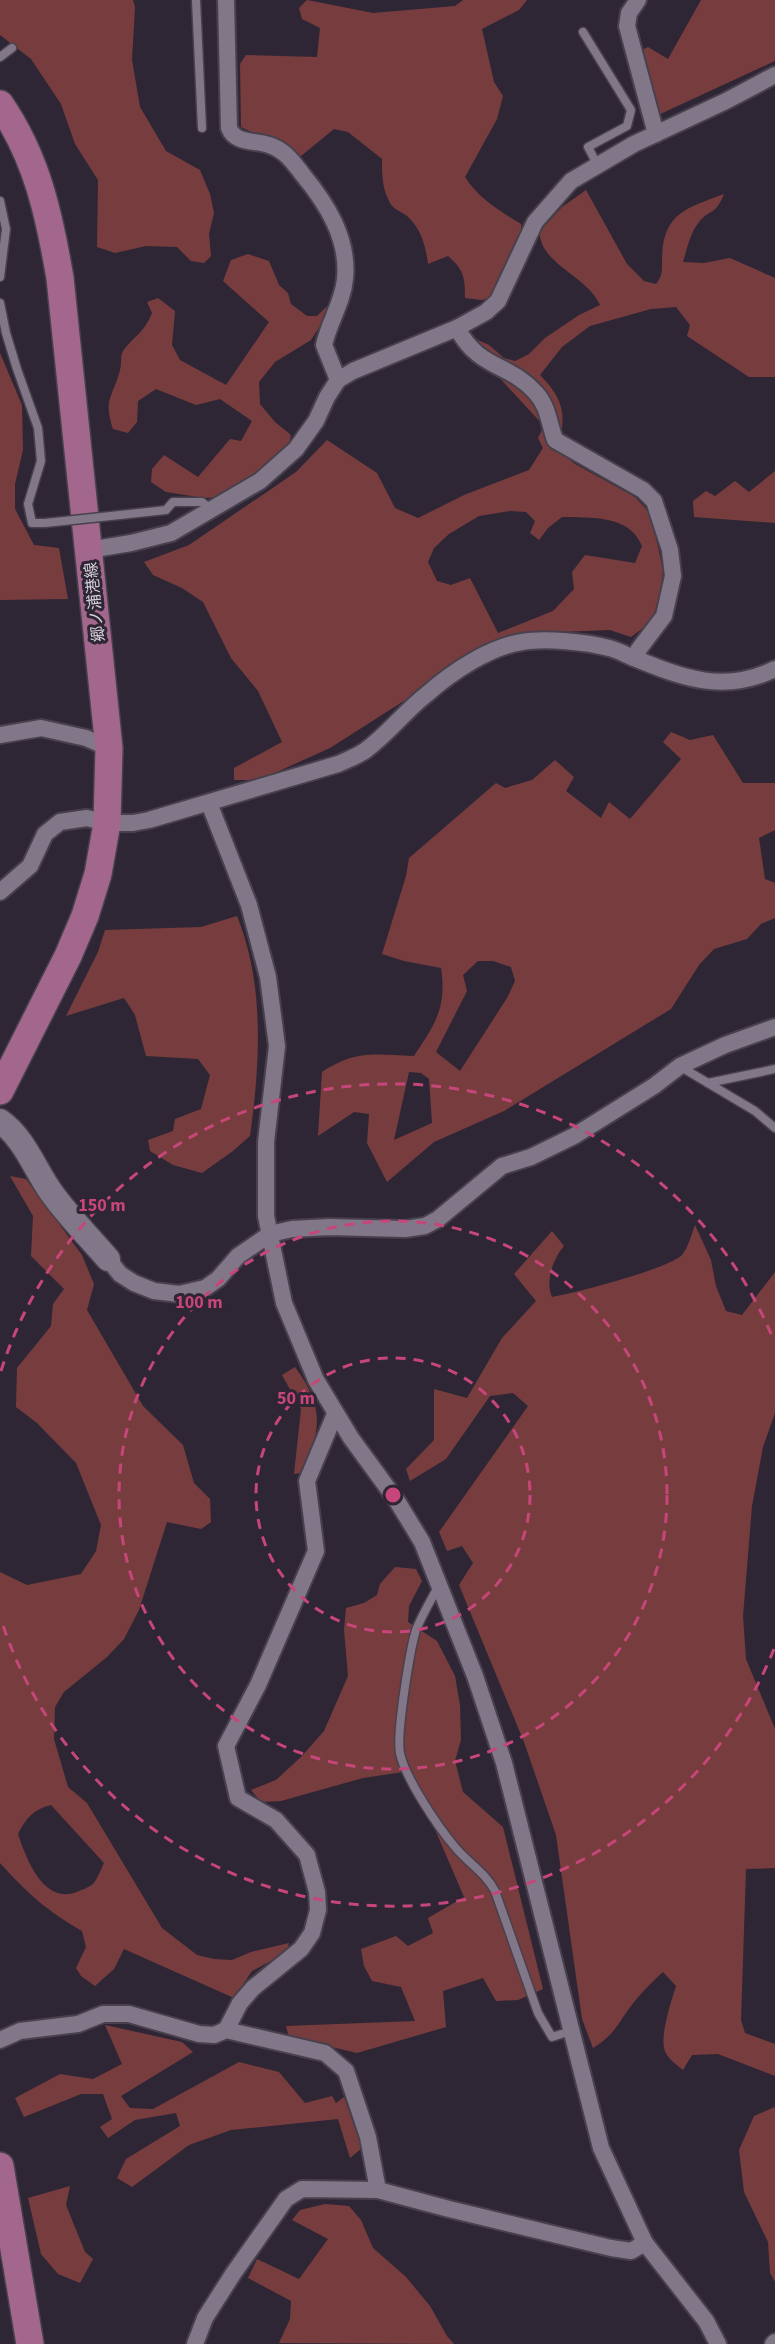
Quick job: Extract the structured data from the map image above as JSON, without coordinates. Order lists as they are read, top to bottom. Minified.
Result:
{"streets":{"main road":["郷ノ浦港線"]},"rings":["150 m","100 m","50 m"]}
